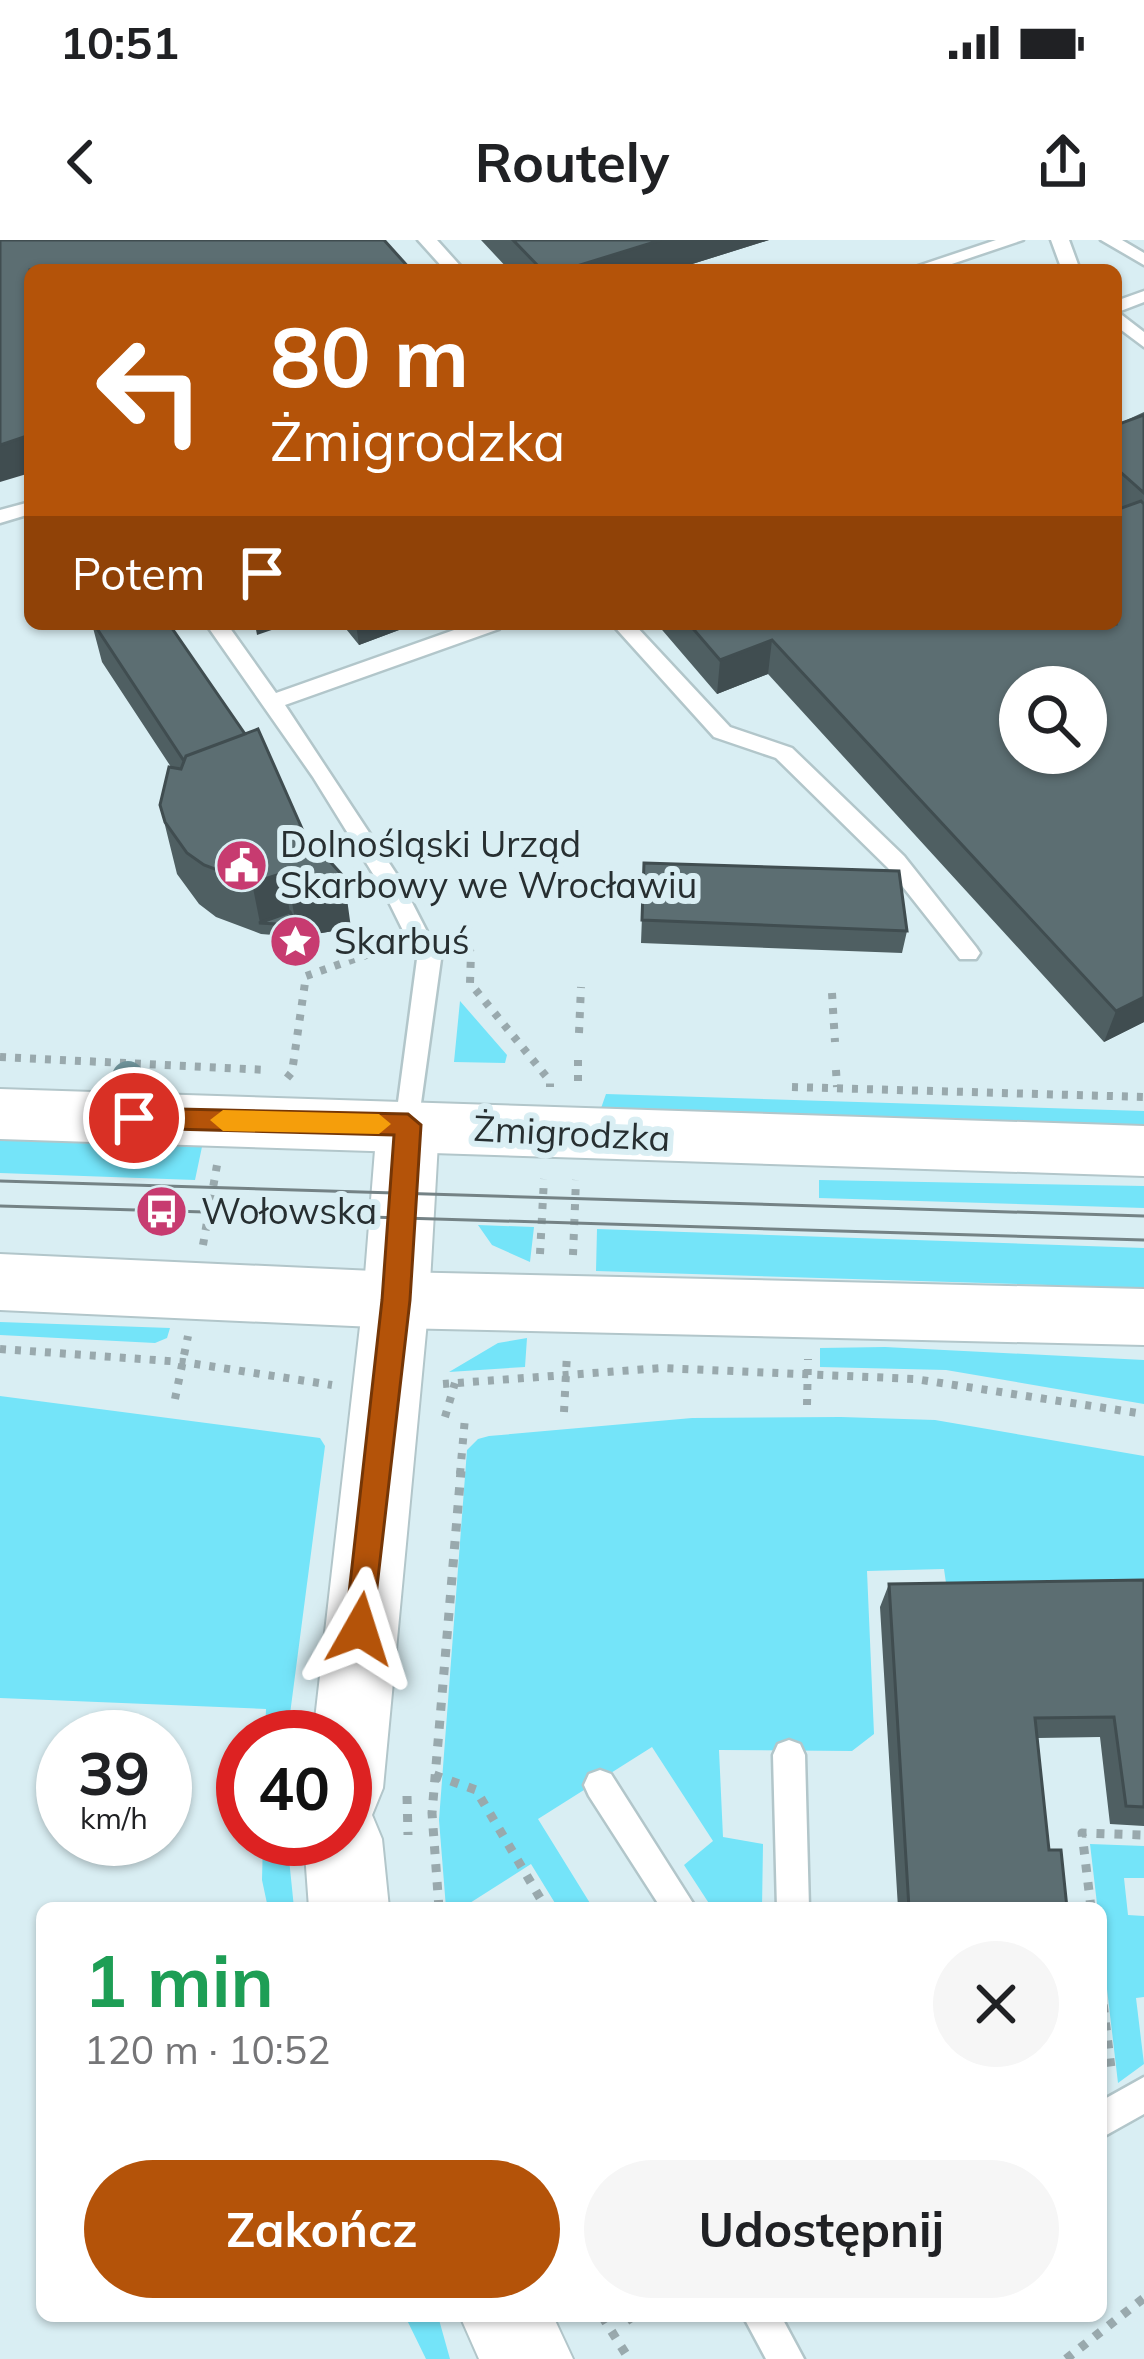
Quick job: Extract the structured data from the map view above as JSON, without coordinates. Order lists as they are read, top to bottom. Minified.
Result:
{"streets":{"main road":["Żmigrodzka"]},"places":{"public building":["Dolnośląski Urząd Skarbowy we Wrocławiu"],"place":["Skarbuś"],"bus stop":["Wołowska"]},"page":{"status":"10:51","header":"Routely","turn":["80 m","Żmigrodzka"],"then":"Potem","speed":"39 km/h","limit":"40","heading":["1 min","120 m · 10:52"],"buttons":["Zakończ","Udostępnij"]}}
